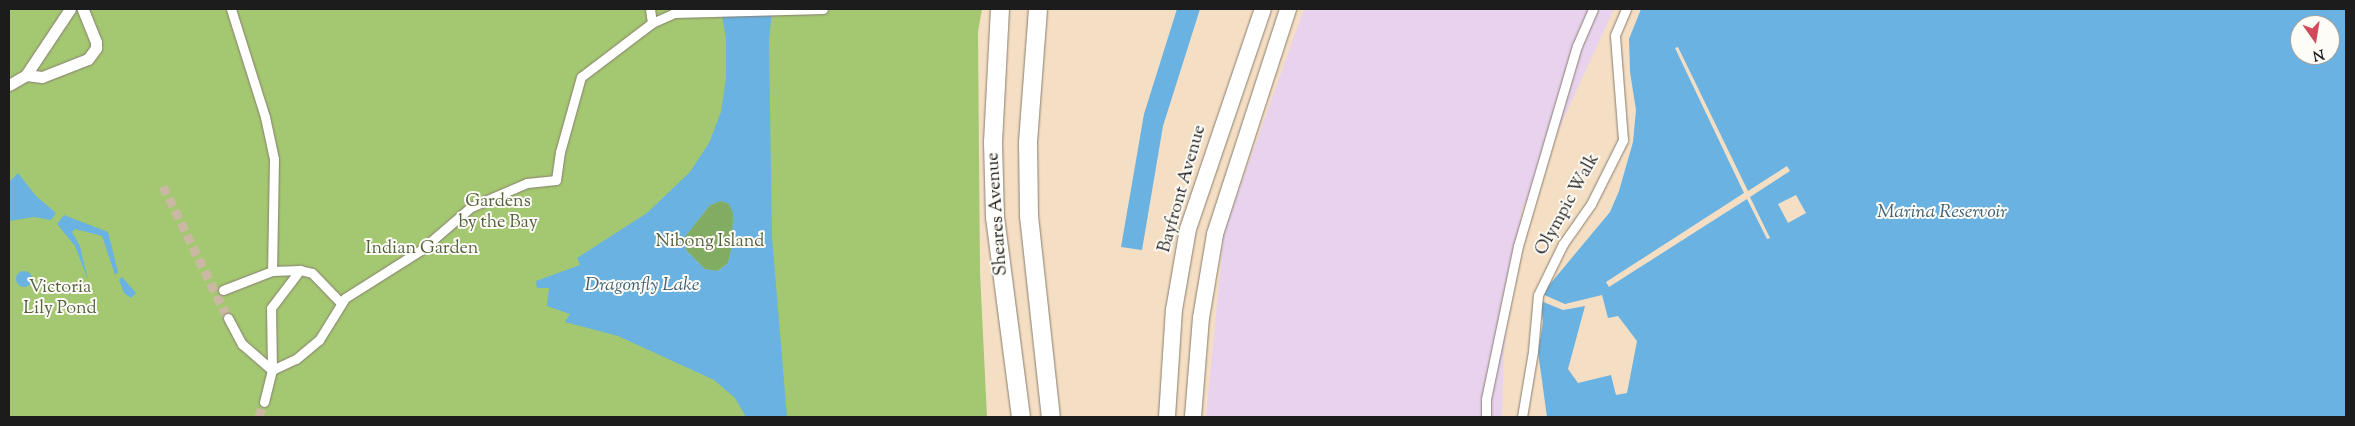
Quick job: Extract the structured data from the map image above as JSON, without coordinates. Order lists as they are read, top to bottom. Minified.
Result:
{"streets":{"main road":["Bayfront Avenue","Sheares Avenue"],"street":["Olympic Walk"]},"water":["Marina Reservoir","Dragonfly Lake"],"parks":["Gardens by the Bay","Nibong Island","Indian Garden","Victoria Lily Pond"],"north":"bottom"}
